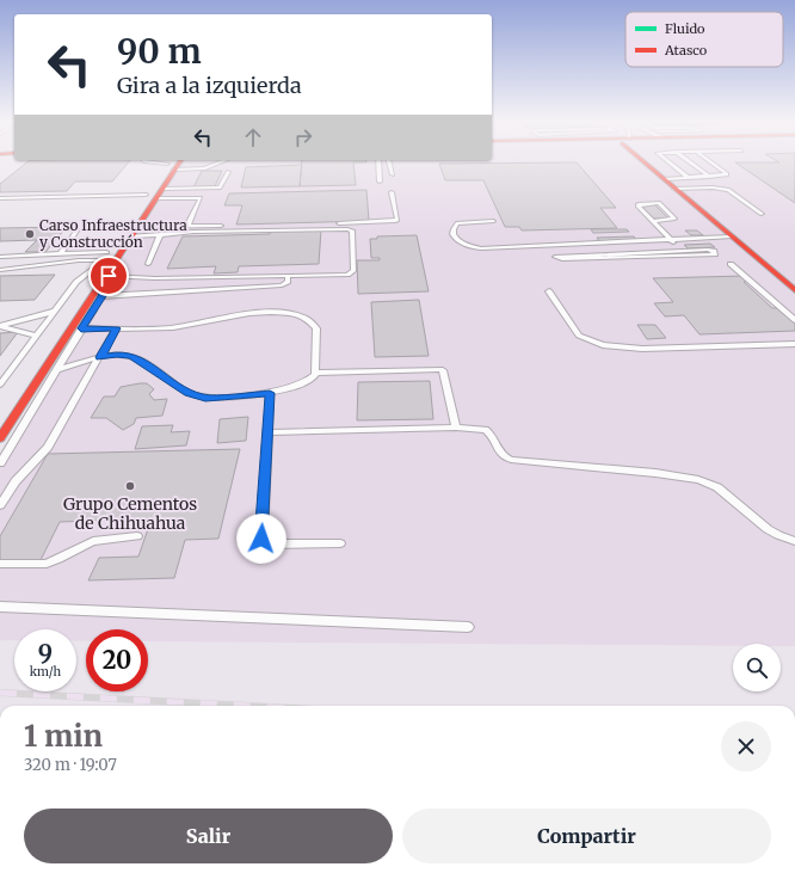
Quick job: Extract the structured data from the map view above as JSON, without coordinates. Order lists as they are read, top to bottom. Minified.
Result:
{"places":["Carso Infraestructura y Construcción","Grupo Cementos de Chihuahua"],"legend":["Fluido","Atasco"],"page":{"turn":["90 m","Gira a la izquierda"],"speed":"9 km/h","limit":"20","heading":["1 min","320 m · 19:07"],"buttons":["Salir","Compartir"]}}
